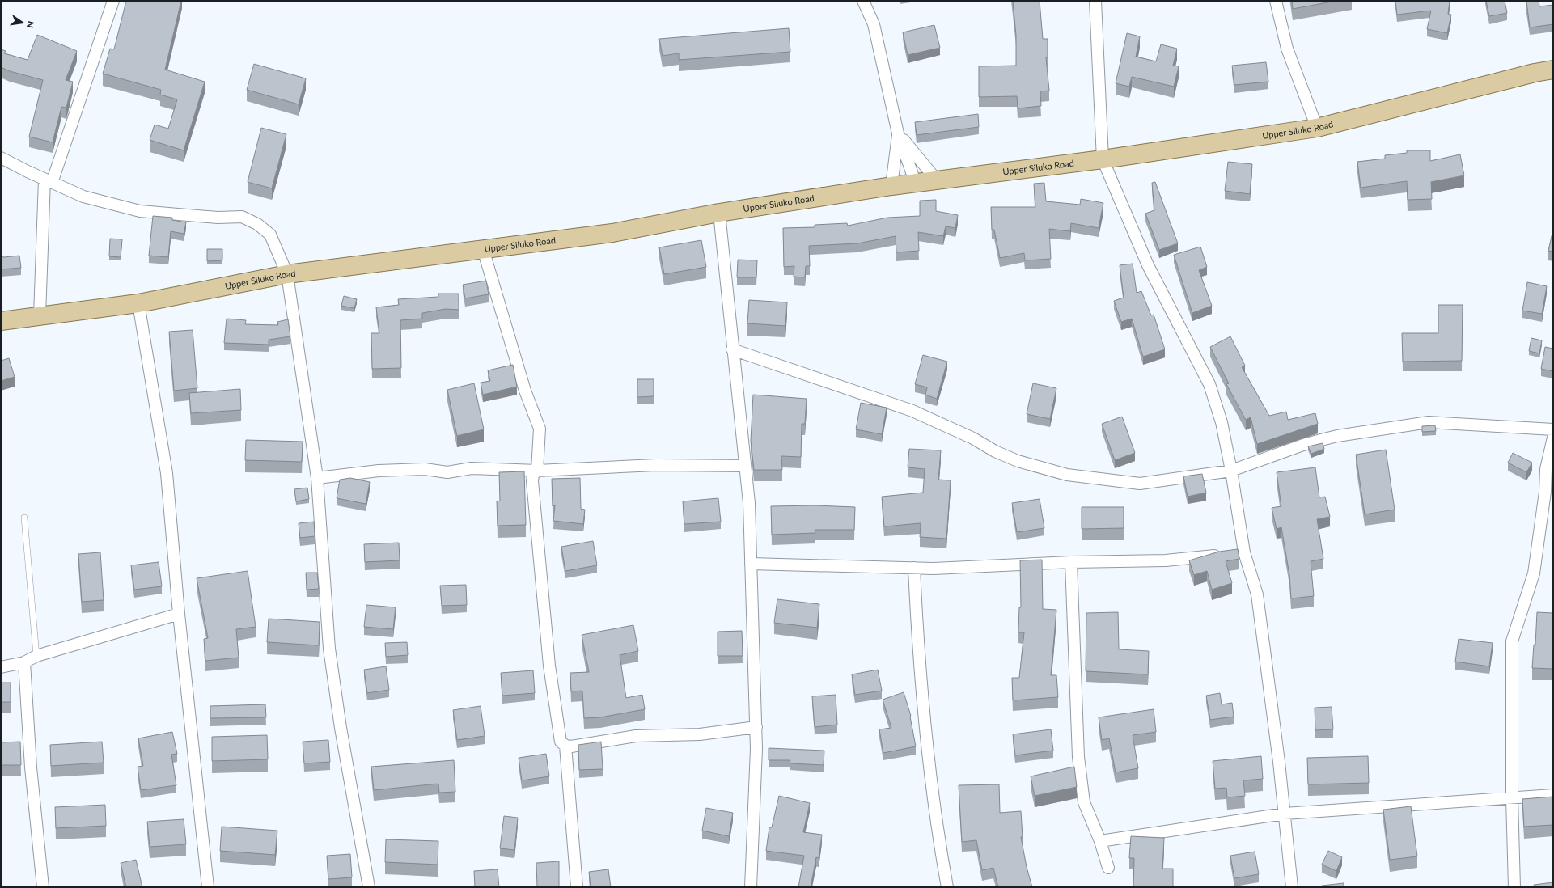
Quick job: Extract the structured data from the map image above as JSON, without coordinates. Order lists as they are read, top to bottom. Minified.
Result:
{"streets":{"main road":["Upper Siluko Road"]},"north":"right"}
